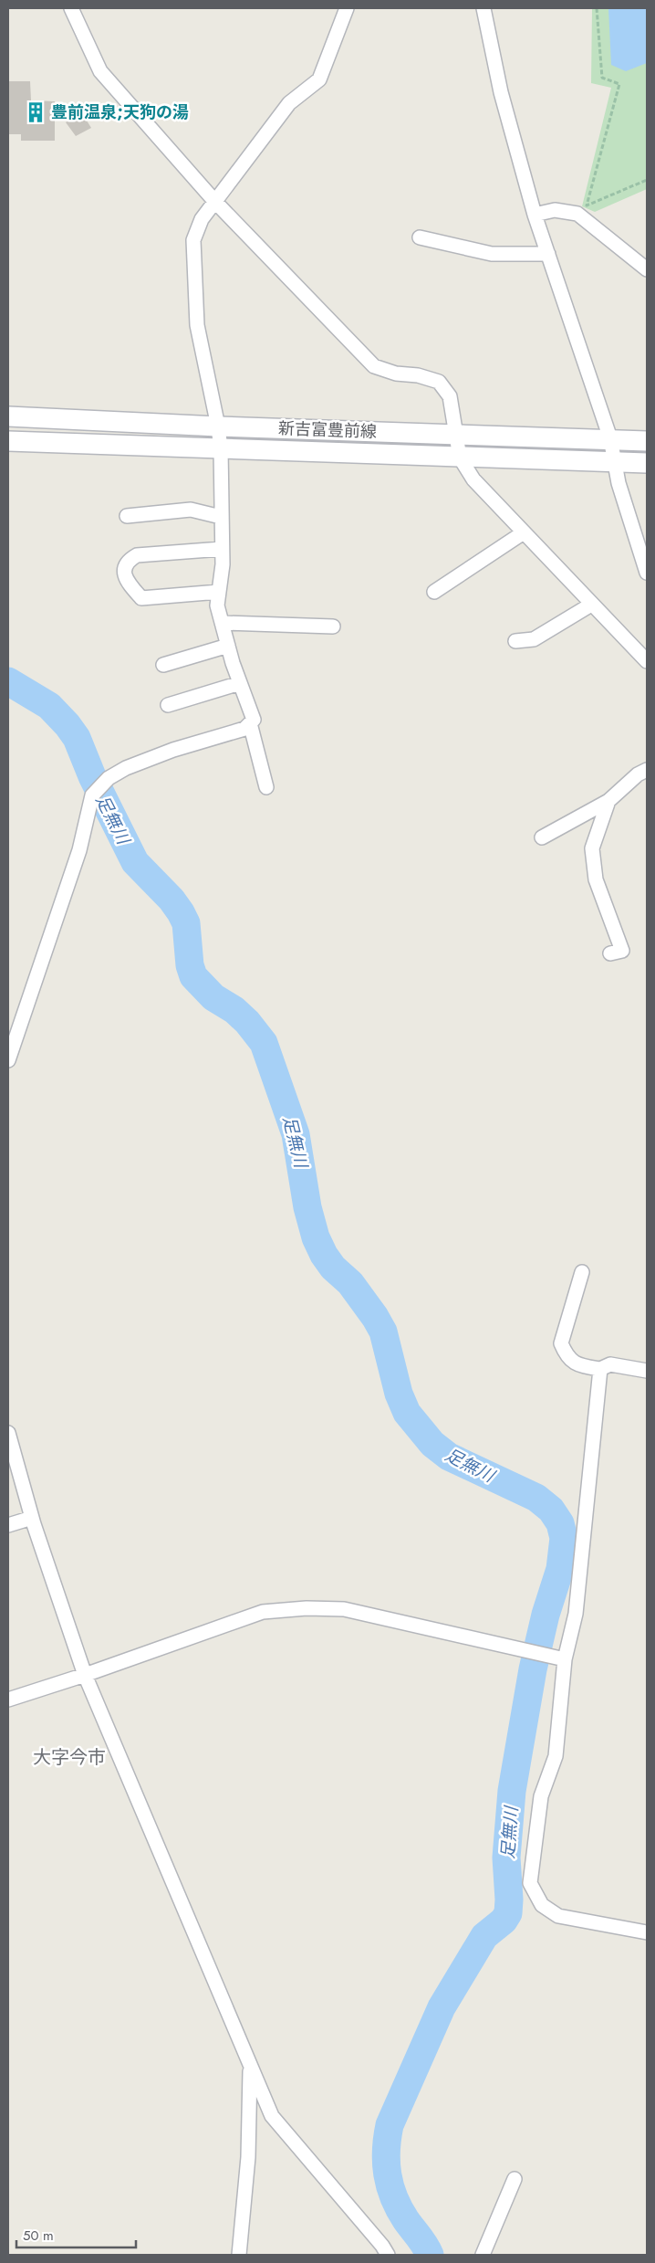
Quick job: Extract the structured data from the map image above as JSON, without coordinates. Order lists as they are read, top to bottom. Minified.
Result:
{"streets":{"main road":["新吉富豊前線"]},"districts":["大字今市"],"water":["足無川"],"places":{"building":["豊前温泉;天狗の湯"]},"scale_bar":"50 m"}
